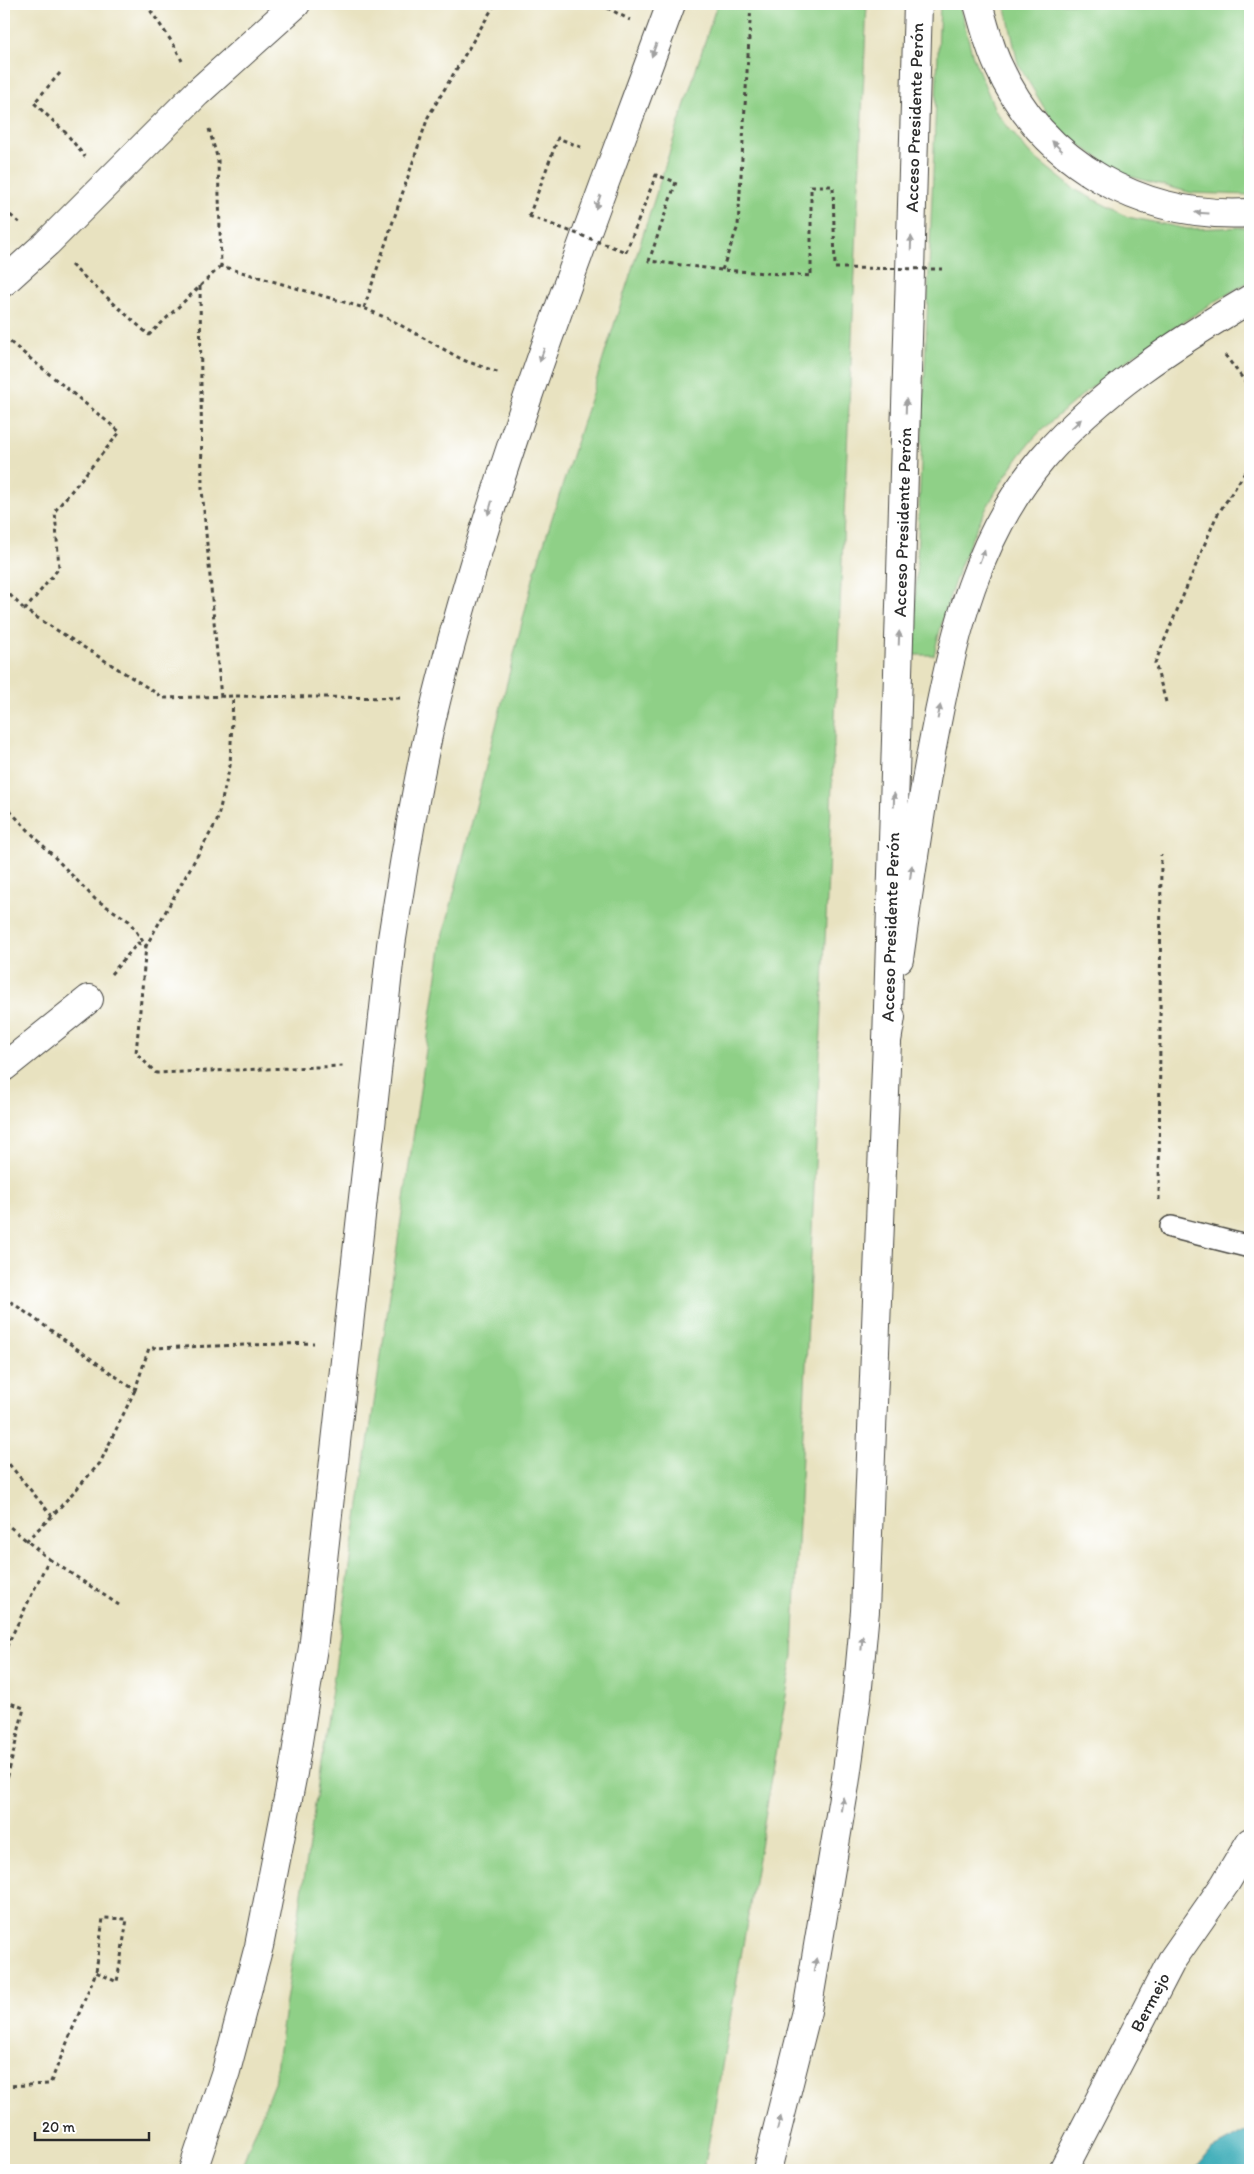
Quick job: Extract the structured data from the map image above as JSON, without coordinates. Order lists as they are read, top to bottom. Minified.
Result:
{"streets":{"main road":["Acceso Presidente Perón","Bermejo"]},"one_way":["Acceso Presidente Perón"],"scale_bar":"20 m"}
